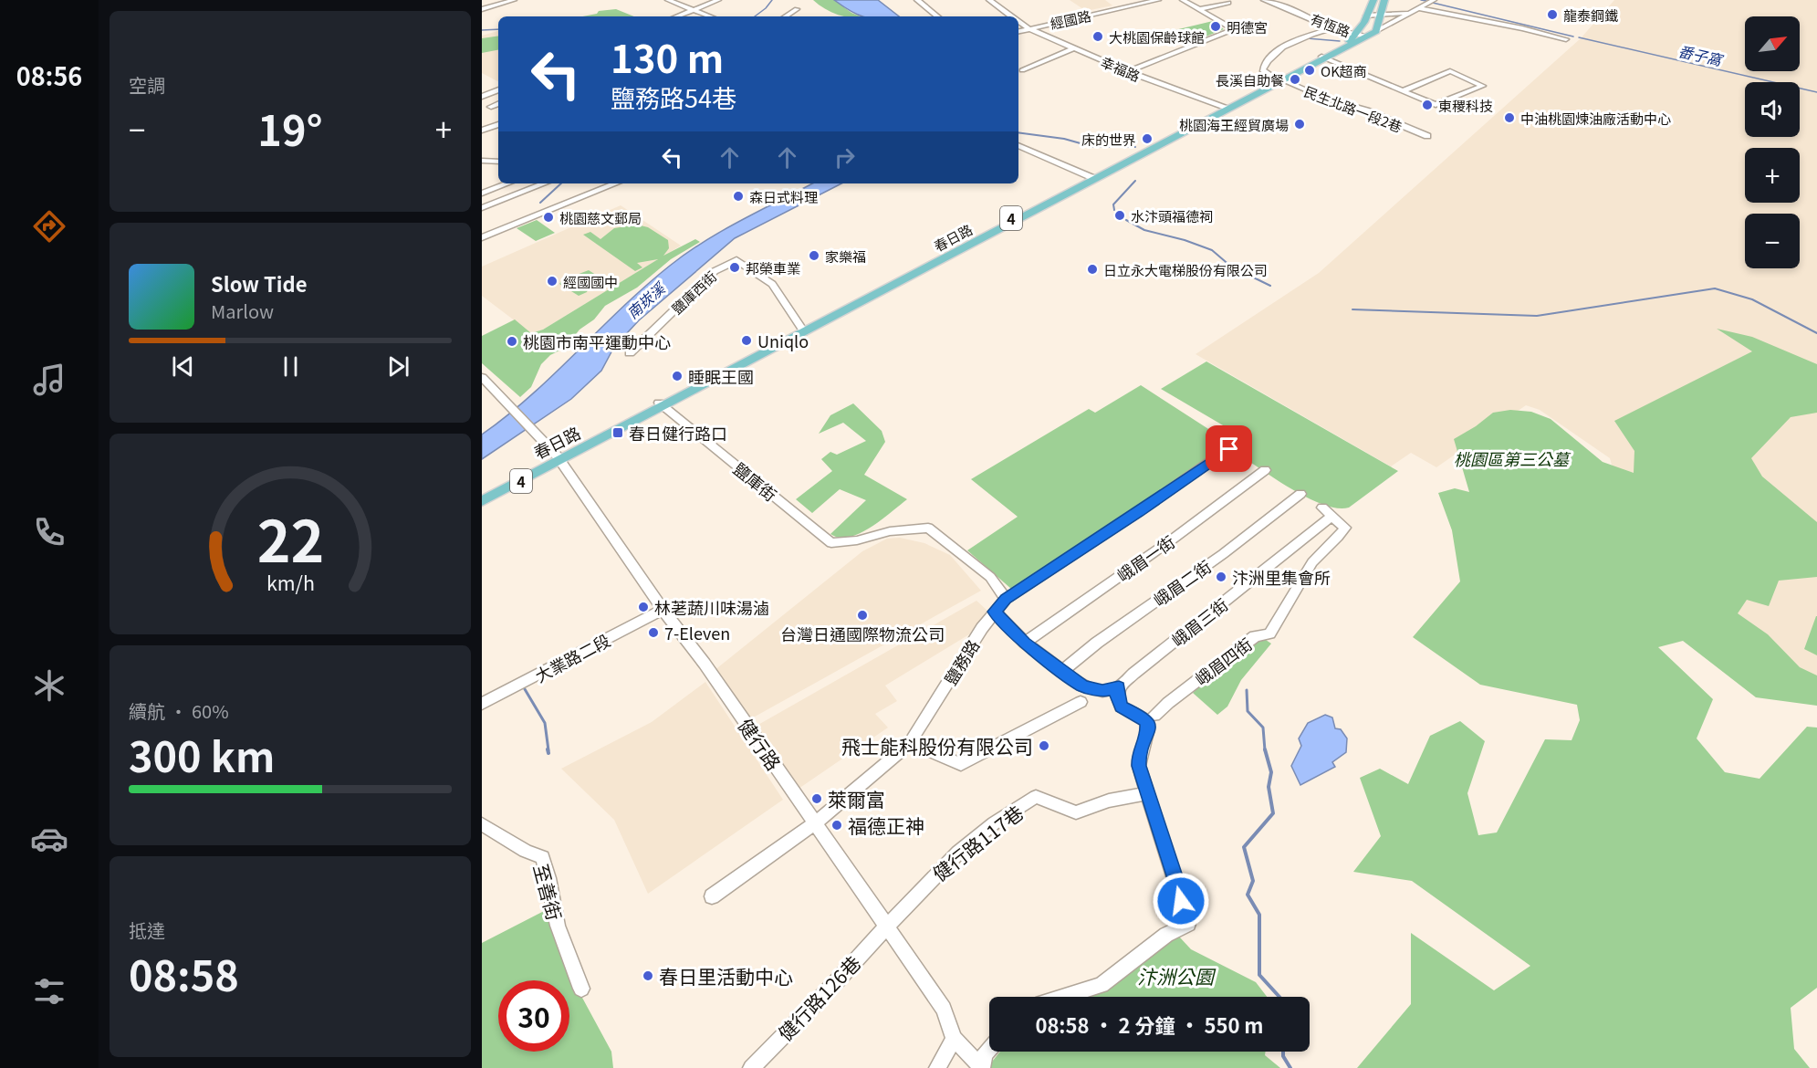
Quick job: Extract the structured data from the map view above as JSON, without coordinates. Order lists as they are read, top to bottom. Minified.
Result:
{"streets":{"main road":["4","春日路"],"street":["經國路","有恆路","幸福路","民生北路一段2巷","鹽庫西街","鹽庫街","峨眉一街","峨眉二街","峨眉三街","大業路二段","峨眉四街","鹽務路","健行路","健行路117巷","至善街","健行路126巷"]},"crossings":[["經國路","幸福路"],["有恆路","4"],["幸福路","春日路"],["民生北路一段2巷","4"],["民生北路一段2巷","春日路"],["4","春日路"],["春日路","鹽庫西街"],["春日路","鹽庫街"],["春日路","健行路"],["鹽庫街","鹽務路"],["峨眉三街","峨眉四街"],["大業路二段","健行路"],["鹽務路","健行路"],["健行路","健行路117巷"],["健行路","健行路126巷"],["健行路117巷","健行路126巷"]],"water":["番子窩","南崁溪"],"parks":["桃園區第三公墓","汴洲公園"],"places":{"other":["龍泰鋼鐵","明德宮","大桃園保齡球館","OK超商","長溪自助餐","東稷科技","中油桃園煉油廠活動中心","桃園海王經貿廣場","床的世界","森日式料理","水汴頭福德祠","桃園慈文郵局","家樂福","邦榮車業","日立永大電梯股份有限公司","經國國中","Uniqlo","桃園市南平運動中心","睡眠王國","汴洲里集會所","林荖蔬川味湯滷","台灣日通國際物流公司","7-Eleven","飛士能科股份有限公司","萊爾富","福德正神","春日里活動中心"],"transit":["春日健行路口"]},"north":"top right","page":{"tabs":"08:56","tile":["空調",["續航 · 60%","300 km"],["抵達","08:58"]],"map_buttons":["+","−"],"turn":["130 m","鹽務路54巷"],"heat":["−","19°","+"],"song":["Slow Tide","Marlow"],"limit":"30","trip":"08:58 · 2 分鐘 · 550 m","gauge":["22","km/h"]}}
